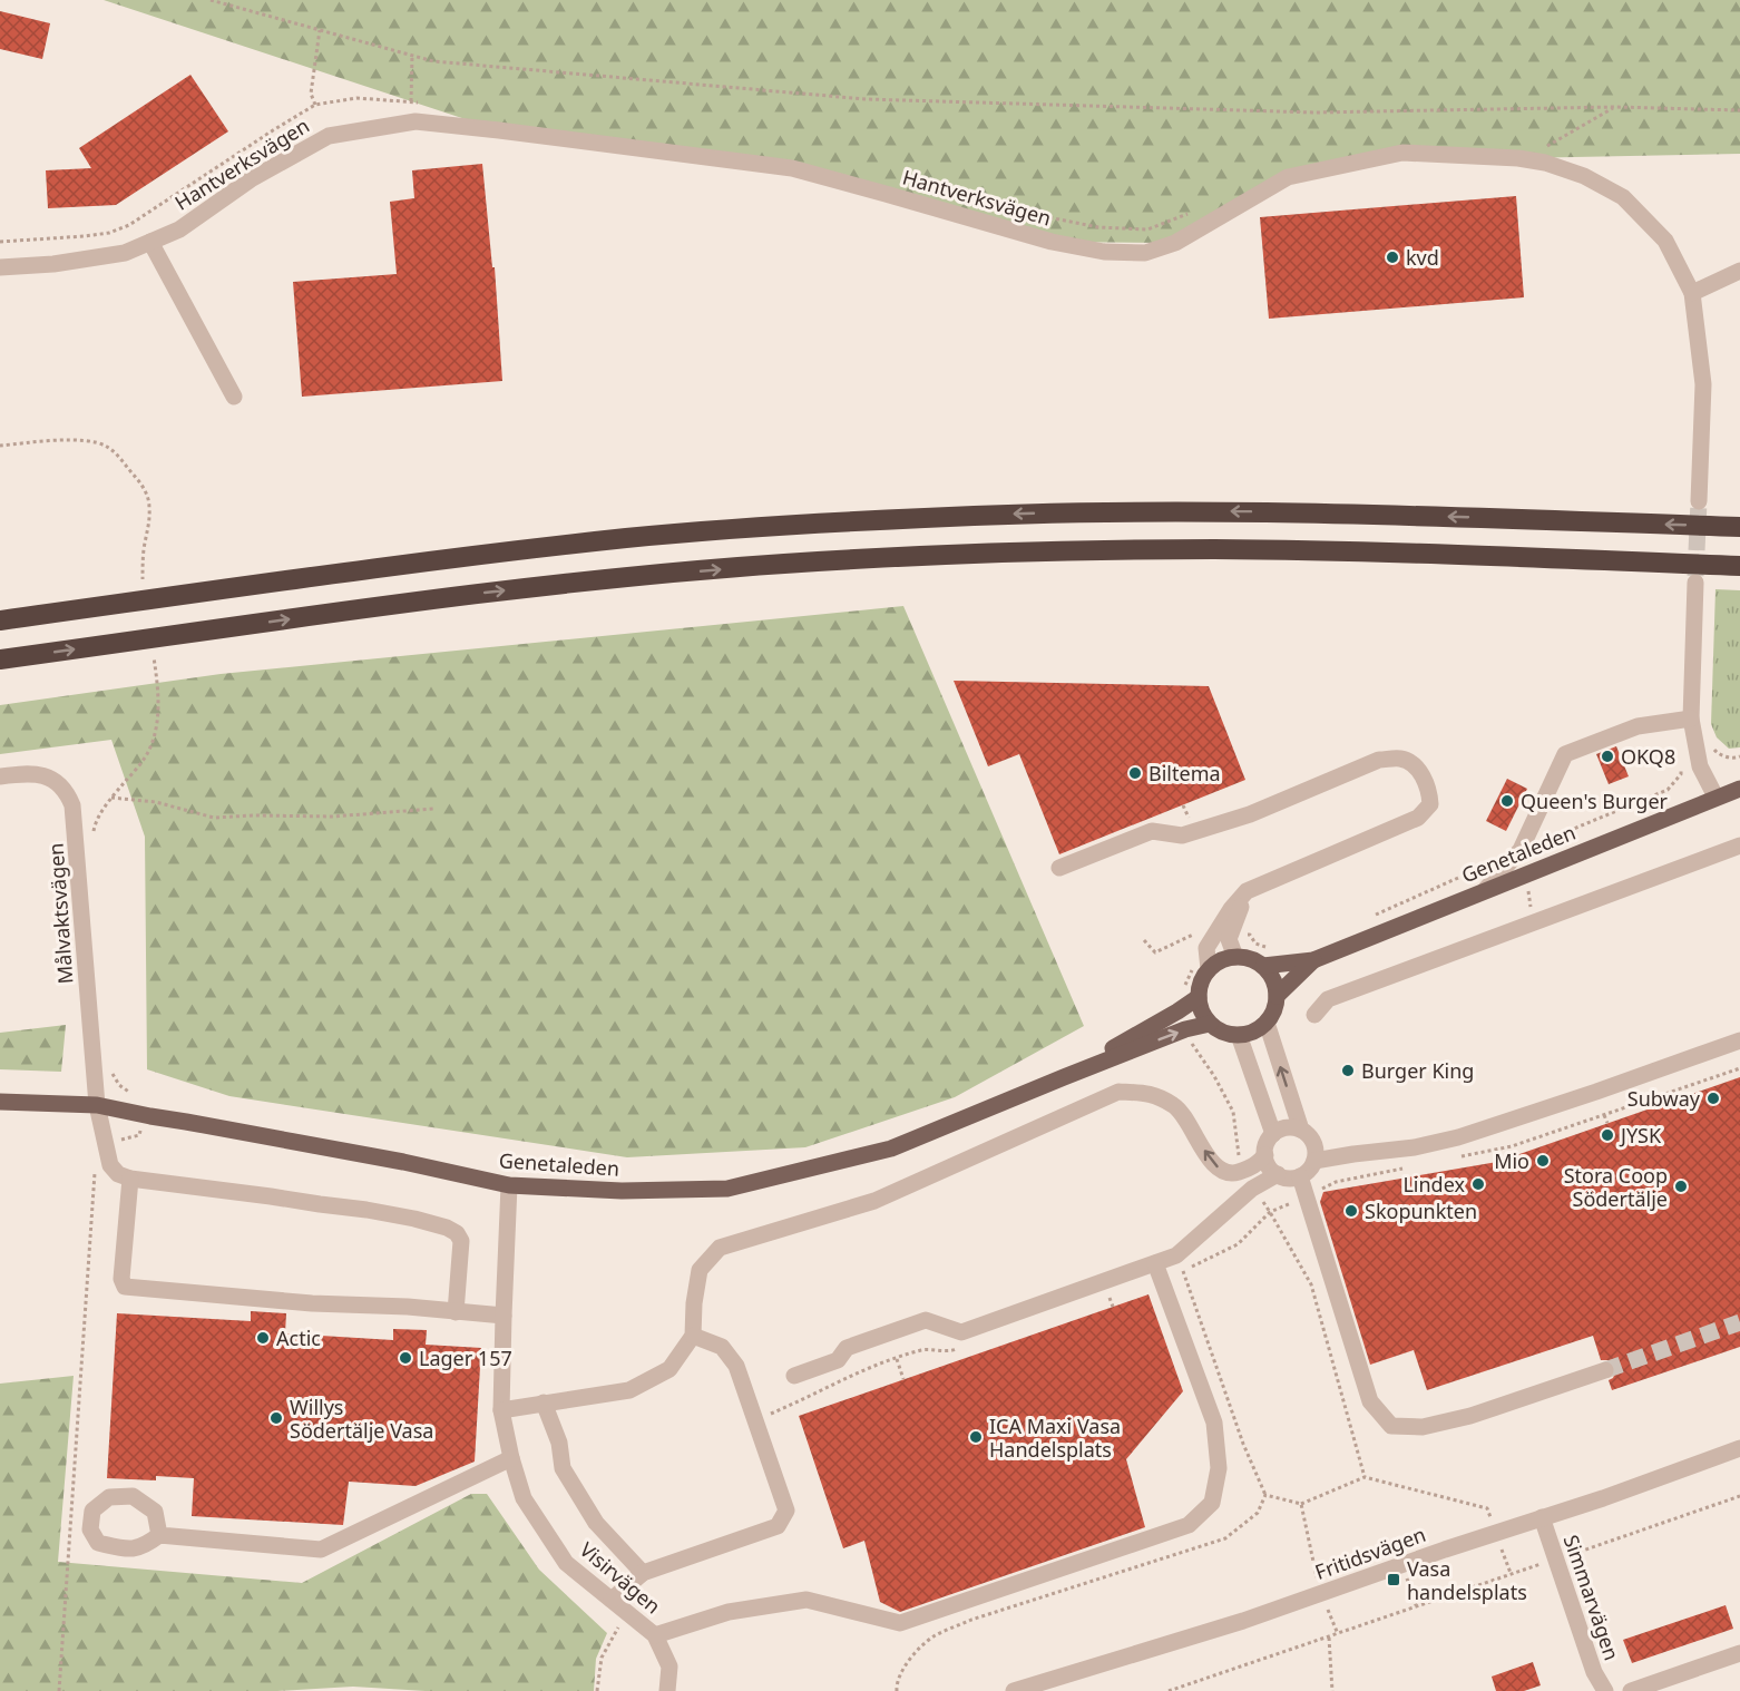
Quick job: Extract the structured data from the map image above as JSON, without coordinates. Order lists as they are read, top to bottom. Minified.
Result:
{"streets":{"main road":["Genetaleden"],"street":["Hantverksvägen","Målvaktsvägen","Fritidsvägen","Visirvägen","Simmarvägen"]},"crossings":[["Genetaleden","Målvaktsvägen"],["Genetaleden","Visirvägen"],["Fritidsvägen","Simmarvägen"]],"places":{"other":["kvd","OKQ8","Biltema","Queen's Burger","Burger King","Subway","JYSK","Mio","Lindex","Stora Coop Södertälje","Skopunkten","Actic","Lager 157","Willys Södertälje Vasa","ICA Maxi Vasa Handelsplats"],"transit":["Vasa handelsplats"]}}
